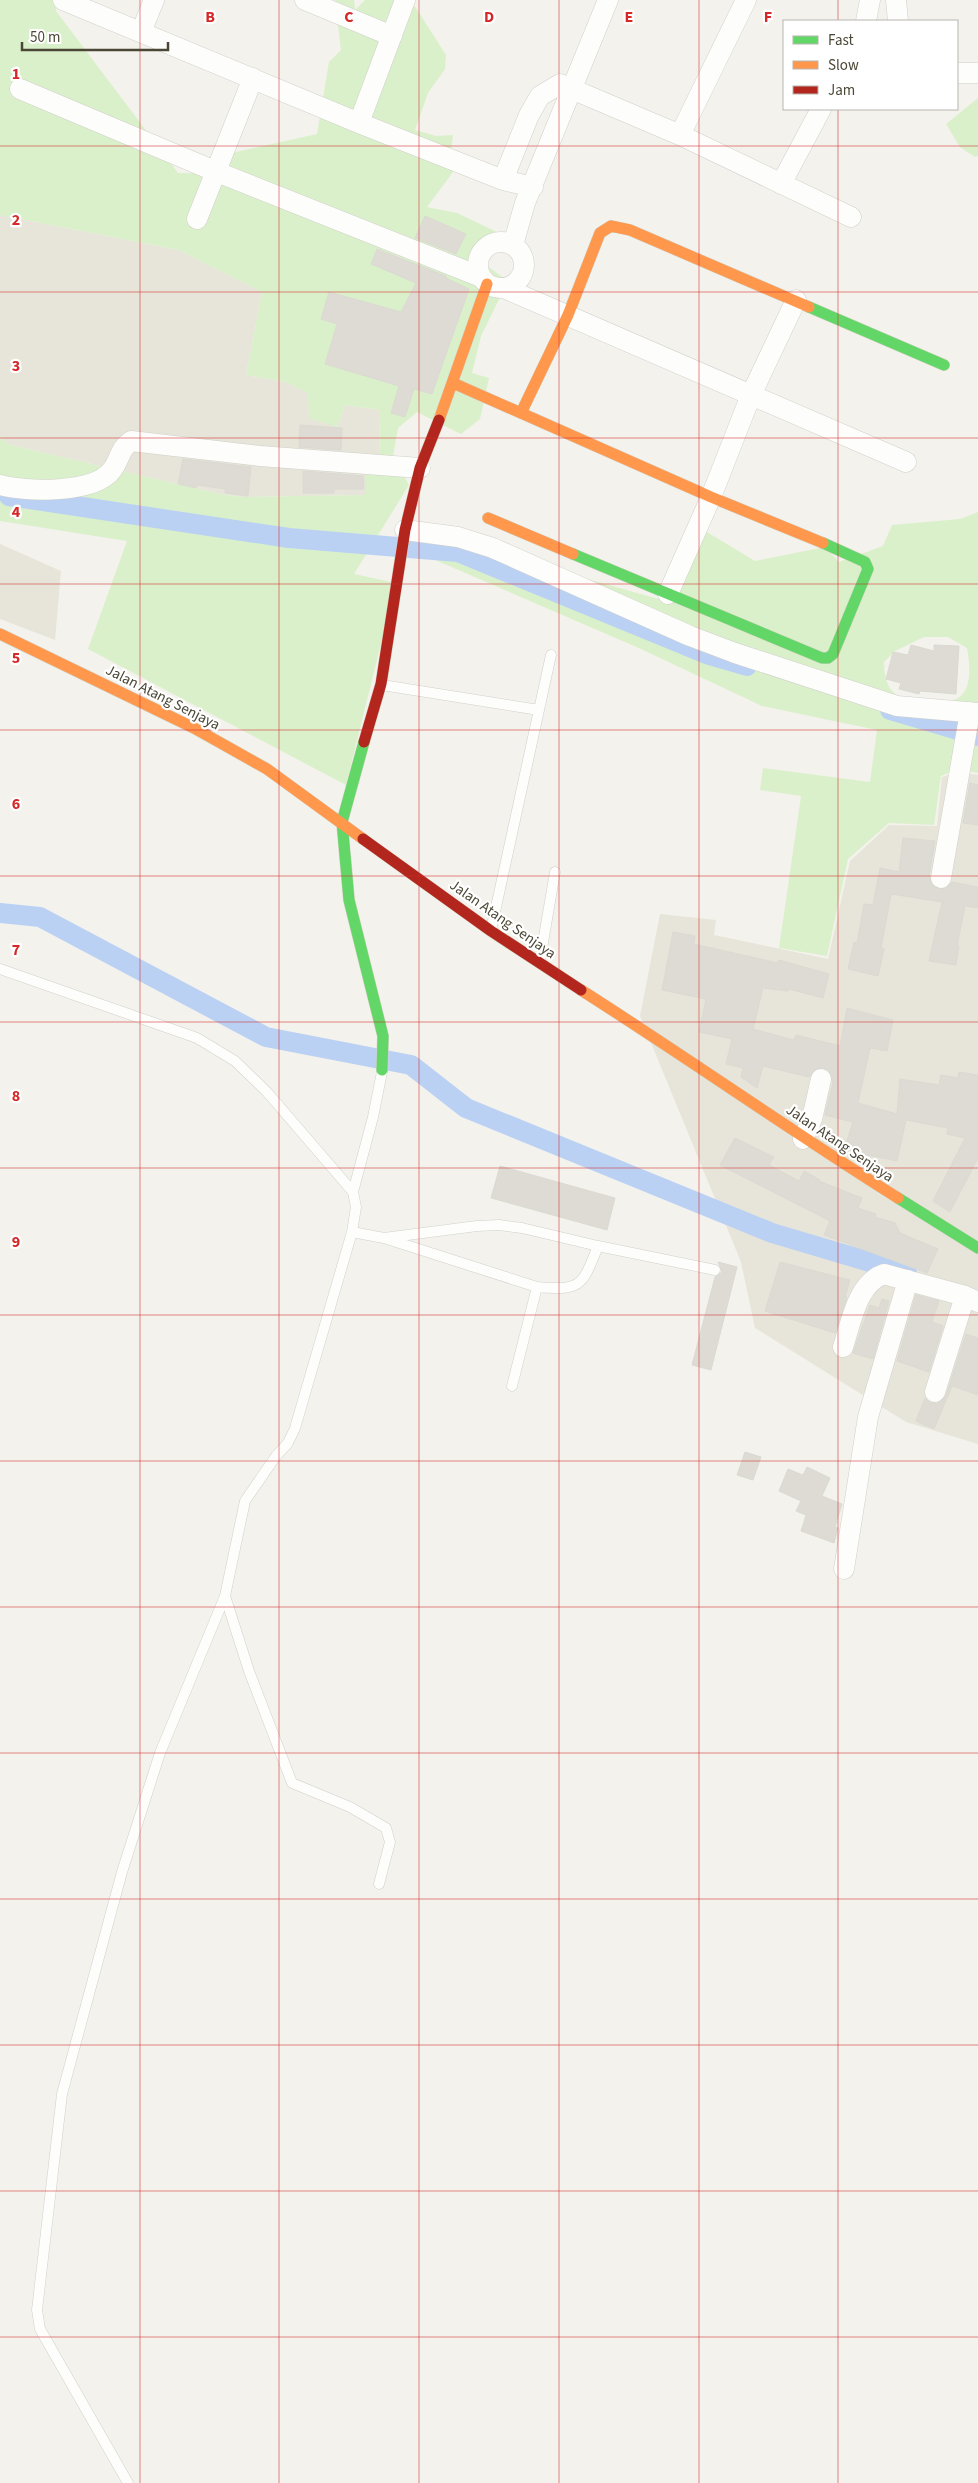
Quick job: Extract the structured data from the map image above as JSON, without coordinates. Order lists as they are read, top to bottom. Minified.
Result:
{"streets":{"street":["Jalan Atang Senjaya"]},"legend":["Fast","Slow","Jam"],"scale_bar":"50 m","grid":{"columns":["B","C","D","E","F"],"rows":["1","2","3","4","5","6","7","8","9"]}}
